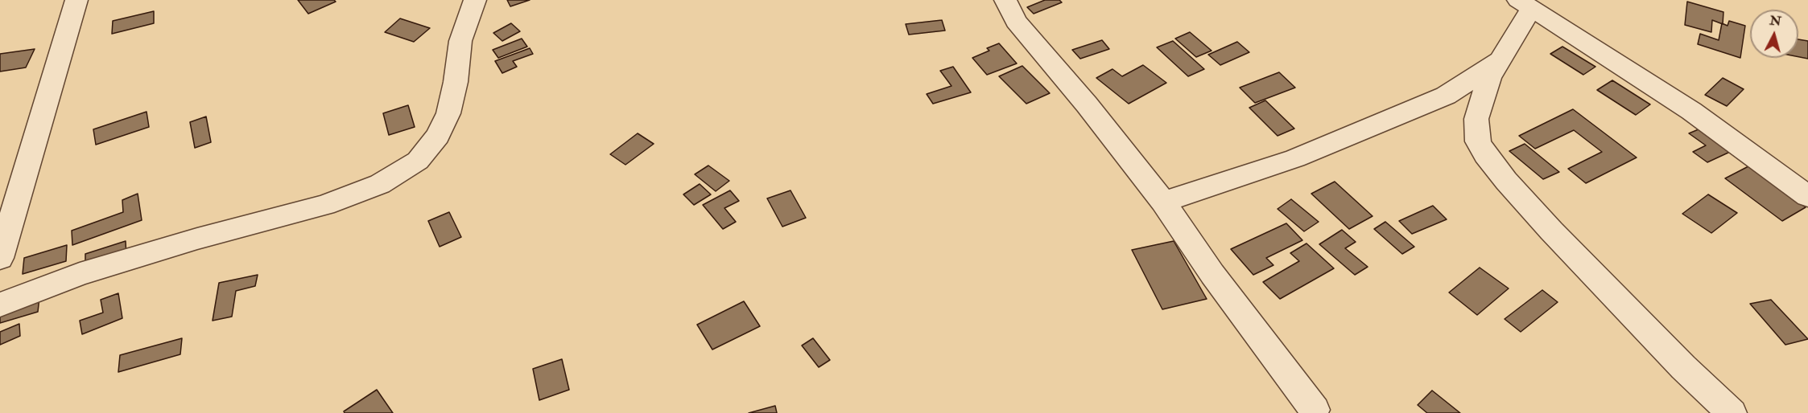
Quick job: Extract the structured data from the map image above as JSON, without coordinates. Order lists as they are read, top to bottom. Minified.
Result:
{"north":"top"}
